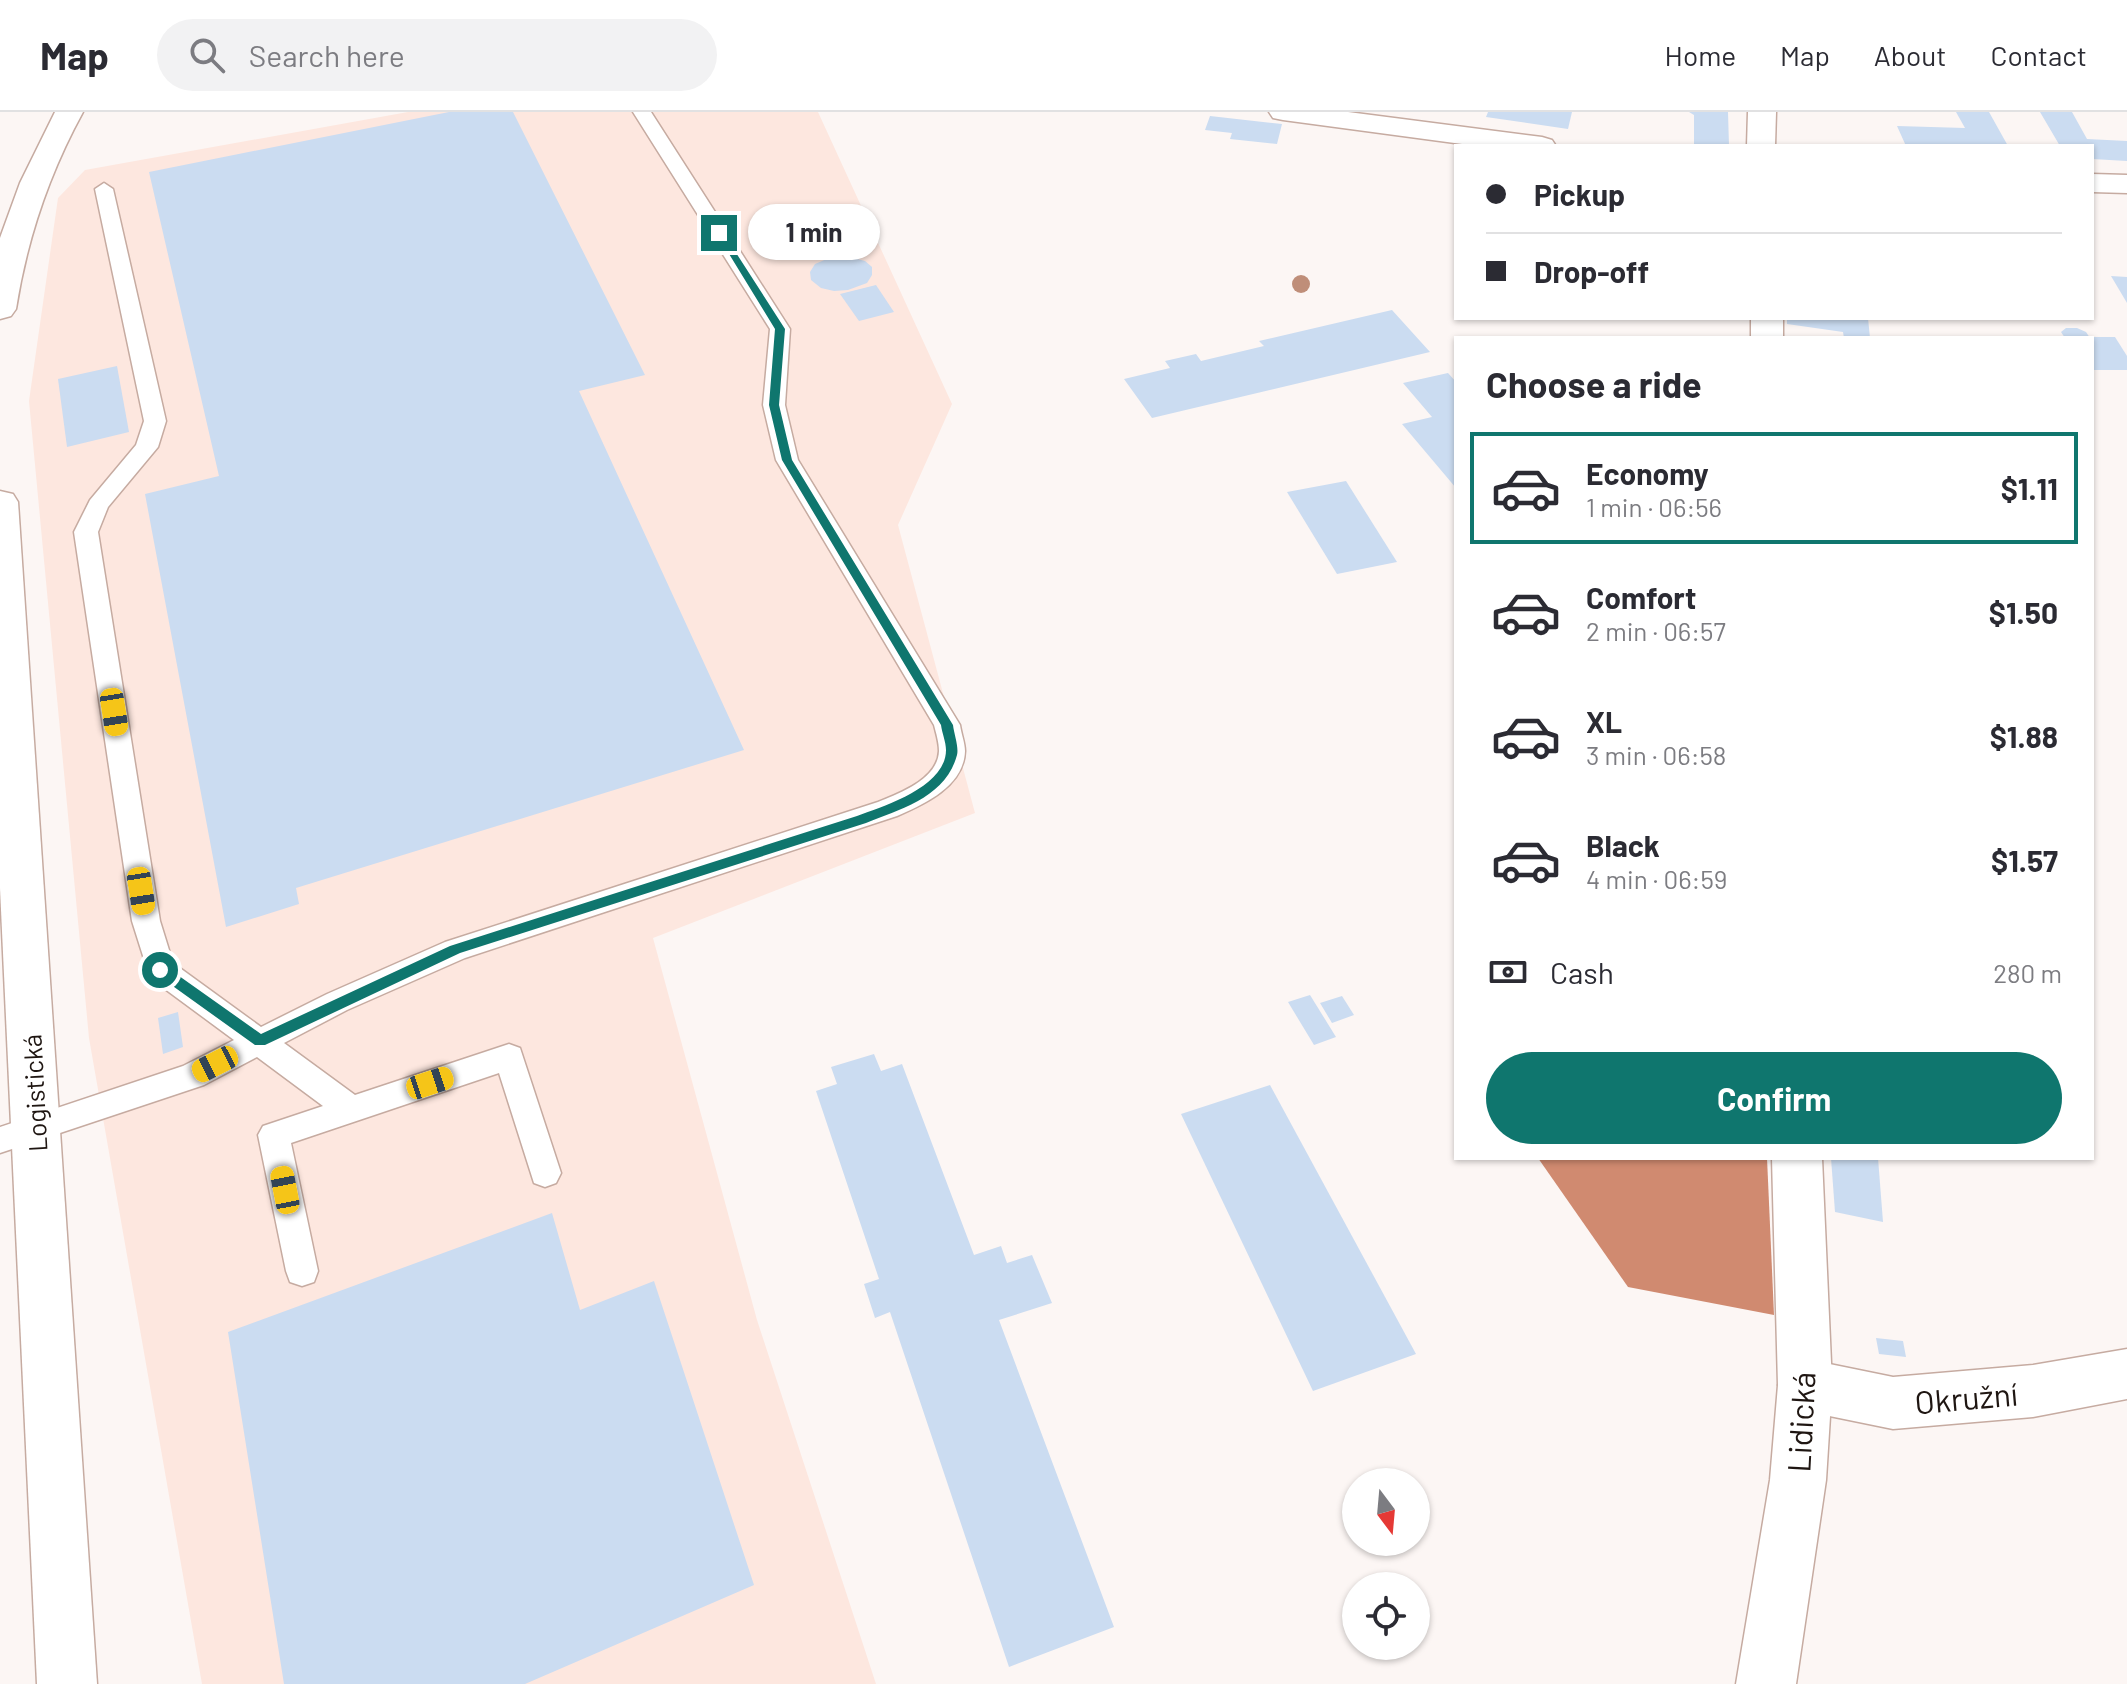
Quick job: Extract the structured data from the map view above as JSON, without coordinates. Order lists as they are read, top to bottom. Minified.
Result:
{"streets":{"street":["Logistická","Okružní","Lidická"]},"crossings":[["Okružní","Lidická"]],"north":"bottom","page":{"header":"Map","search":"Search here","nav":["Home","Map","About","Contact"],"banner":["Pickup","Drop-off"],"bubble":"1 min","heading":"Choose a ride","list":[{"name":"Economy","note":"1 min · 06:56","value":"$1.11"},{"name":"Comfort","note":"2 min · 06:57","value":"$1.50"},{"name":"XL","note":"3 min · 06:58","value":"$1.88"},{"name":"Black","note":"4 min · 06:59","value":"$1.57"}],"pay":["Cash","280 m"],"buttons":"Confirm"}}
